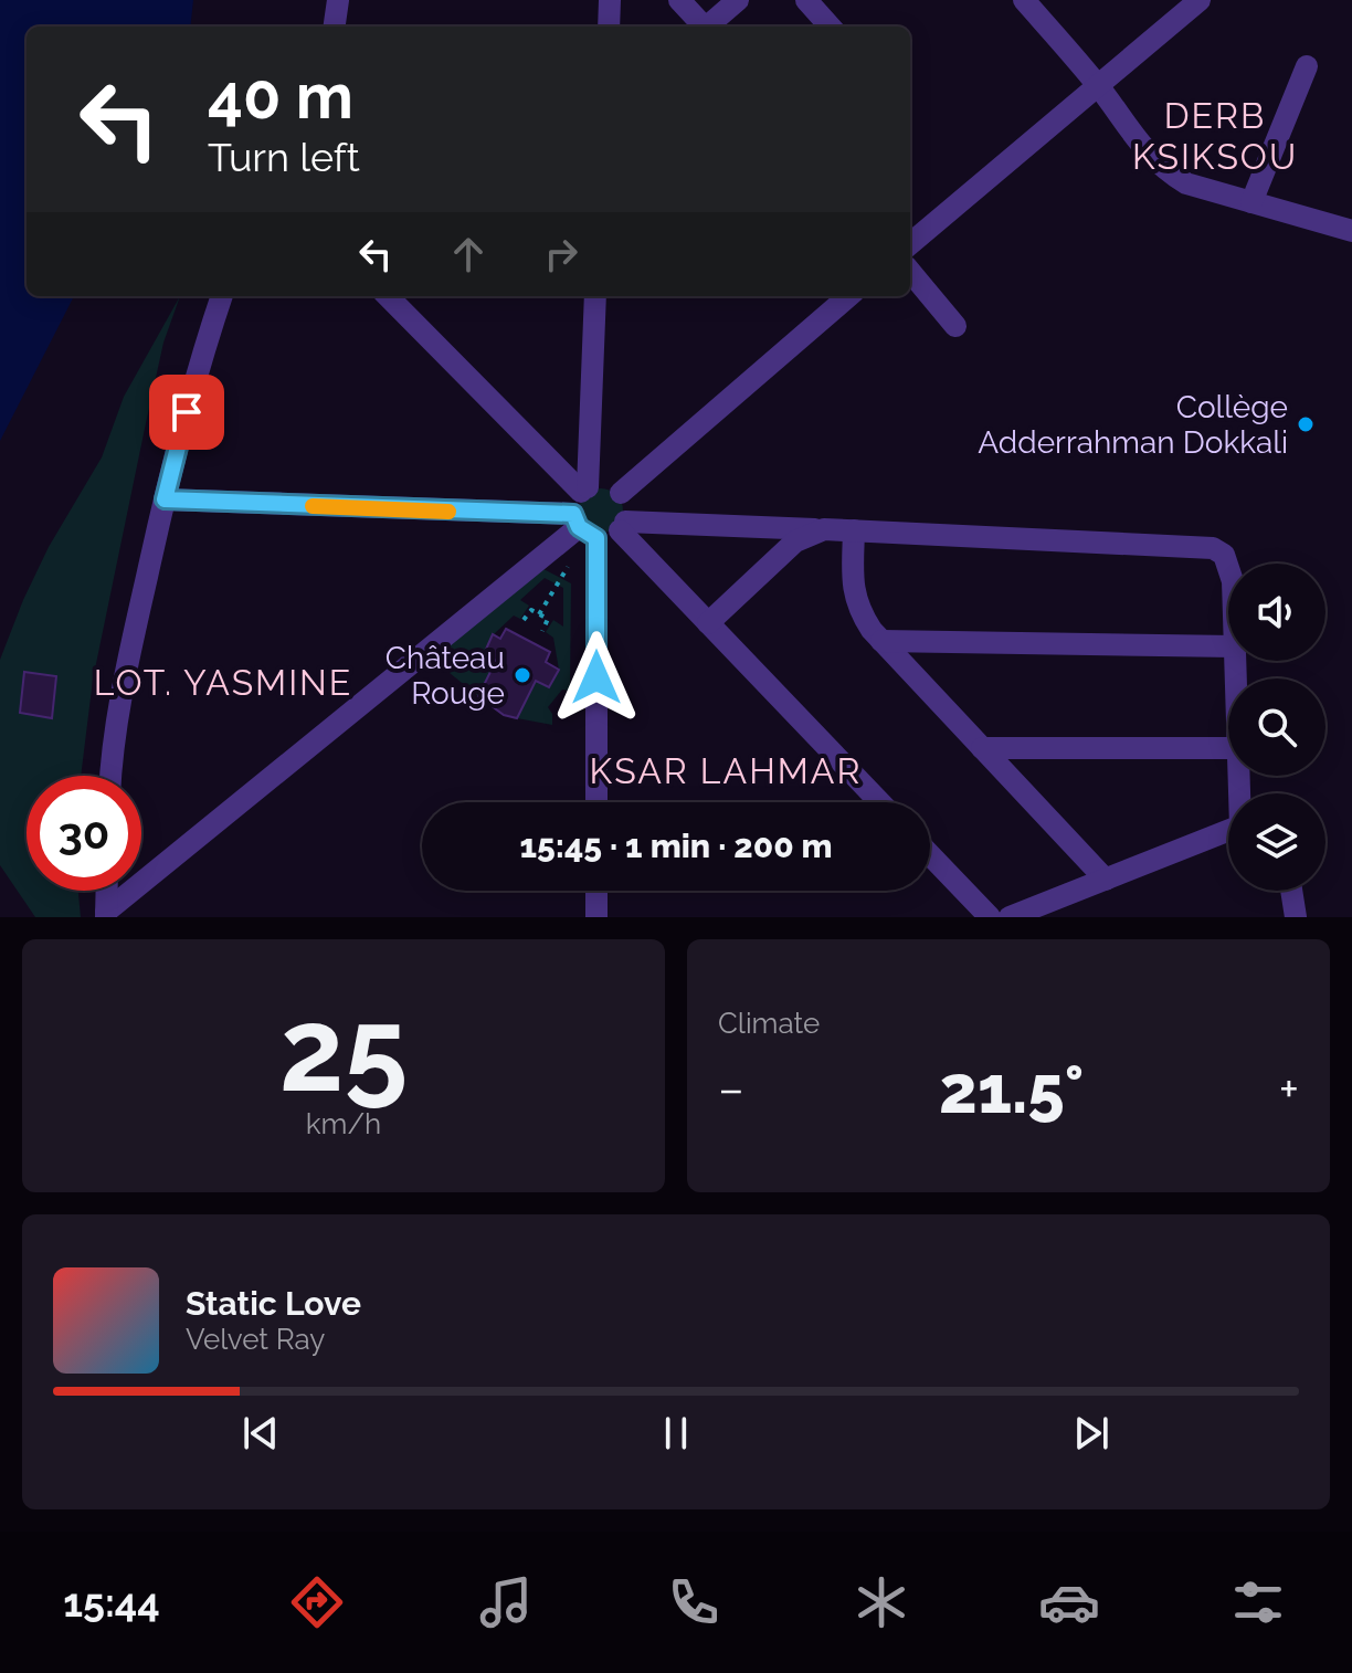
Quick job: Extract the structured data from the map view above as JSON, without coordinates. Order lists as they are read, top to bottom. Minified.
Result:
{"districts":["DERB KSIKSOU","LOT. YASMINE","KSAR LAHMAR"],"places":["Collège Adderrahman Dokkali","Château Rouge"],"page":{"turn":["40 m","Turn left"],"limit":"30","trip":"15:45 · 1 min · 200 m","tile":[["25","km/h"],"Climate"],"heat":["−","21.5°","+"],"song":["Static Love","Velvet Ray"],"tabs":"15:44"}}
